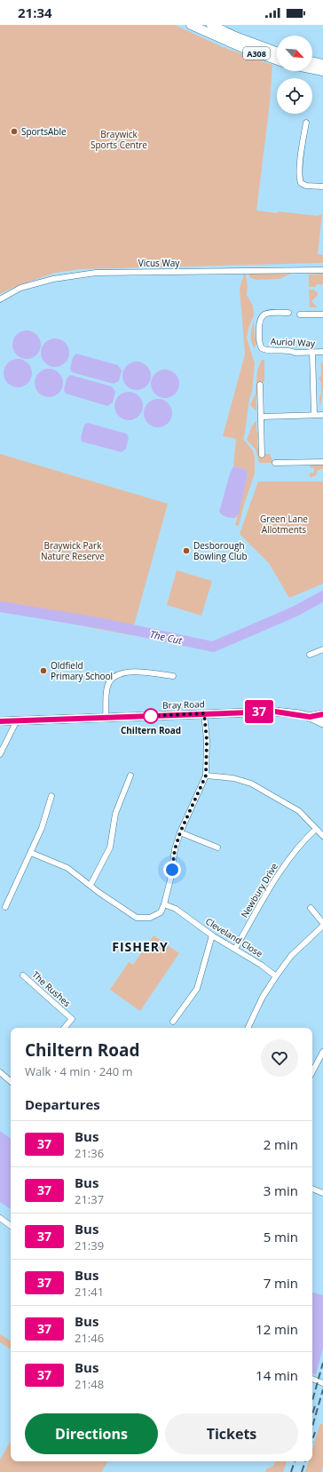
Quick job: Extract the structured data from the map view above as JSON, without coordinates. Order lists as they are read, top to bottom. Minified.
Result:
{"streets":{"main road":["A308","Bray Road"],"street":["Vicus Way","Auriol Way","Newbury Drive","Cleveland Close","The Rushes"]},"crossings":[["Newbury Drive","Cleveland Close"]],"districts":["FISHERY"],"water":["The Cut"],"parks":["Braywick Sports Centre","Green Lane Allotments","Braywick Park Nature Reserve"],"places":["SportsAble","Desborough Bowling Club","Oldfield Primary School","Chiltern Road"],"lines":["bus line 37"],"north":"bottom right","page":{"status":"21:34","on_map":"37","heading":[["Chiltern Road","Walk · 4 min · 240 m"],"Departures"],"list":[{"mark":"37","name":"Bus","note":"21:36","value":"2 min"},{"mark":"37","name":"Bus","note":"21:37","value":"3 min"},{"mark":"37","name":"Bus","note":"21:39","value":"5 min"},{"mark":"37","name":"Bus","note":"21:41","value":"7 min"},{"mark":"37","name":"Bus","note":"21:46","value":"12 min"},{"mark":"37","name":"Bus","note":"21:48","value":"14 min"}],"buttons":["Directions","Tickets"]}}
